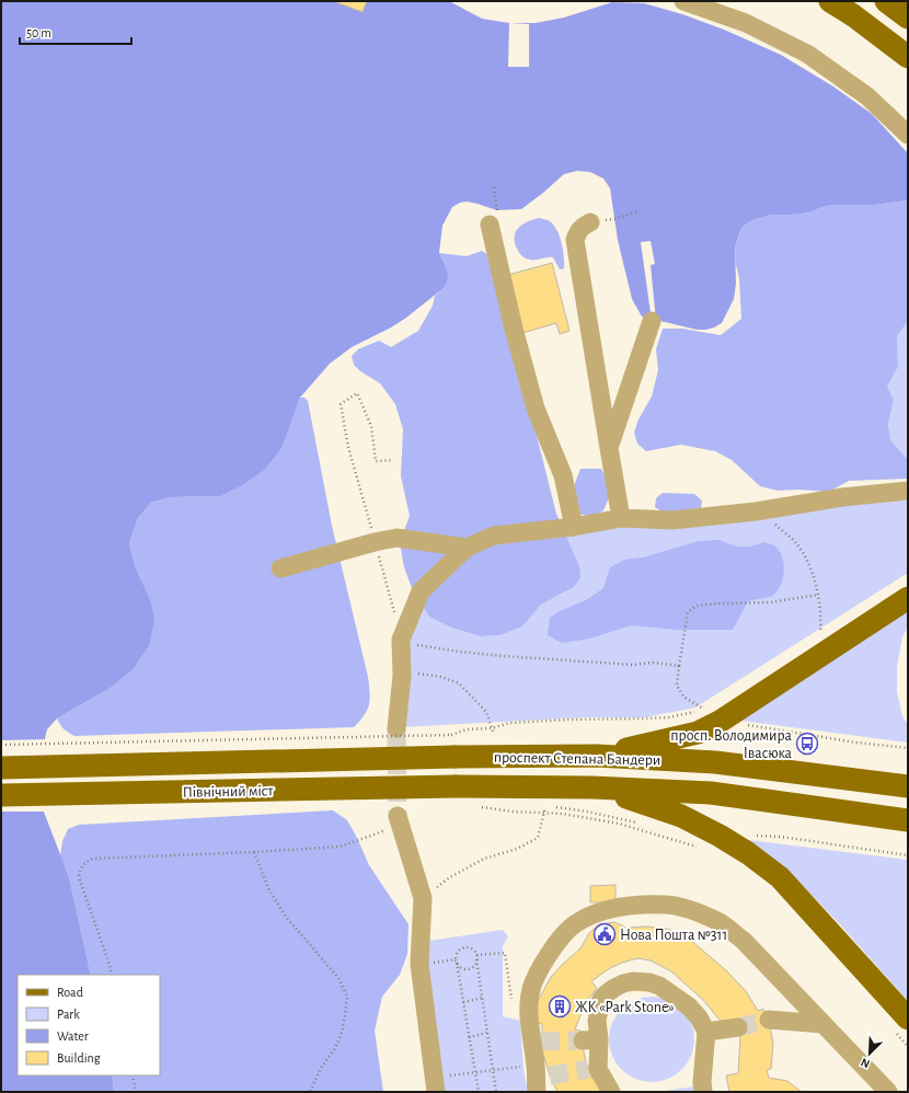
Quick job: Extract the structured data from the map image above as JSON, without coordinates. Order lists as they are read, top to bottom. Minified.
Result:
{"streets":{"main road":["проспект Степана Бандери","Північний міст"]},"crossings":[["проспект Степана Бандери","Північний міст"]],"places":{"bus stop":["просп. Володимира Івасюка"],"public building":["Нова Пошта №311"],"building":["ЖК «Park Stone»"]},"legend":["Road","Park","Water","Building"],"scale_bar":"50 m","north":"bottom left"}
